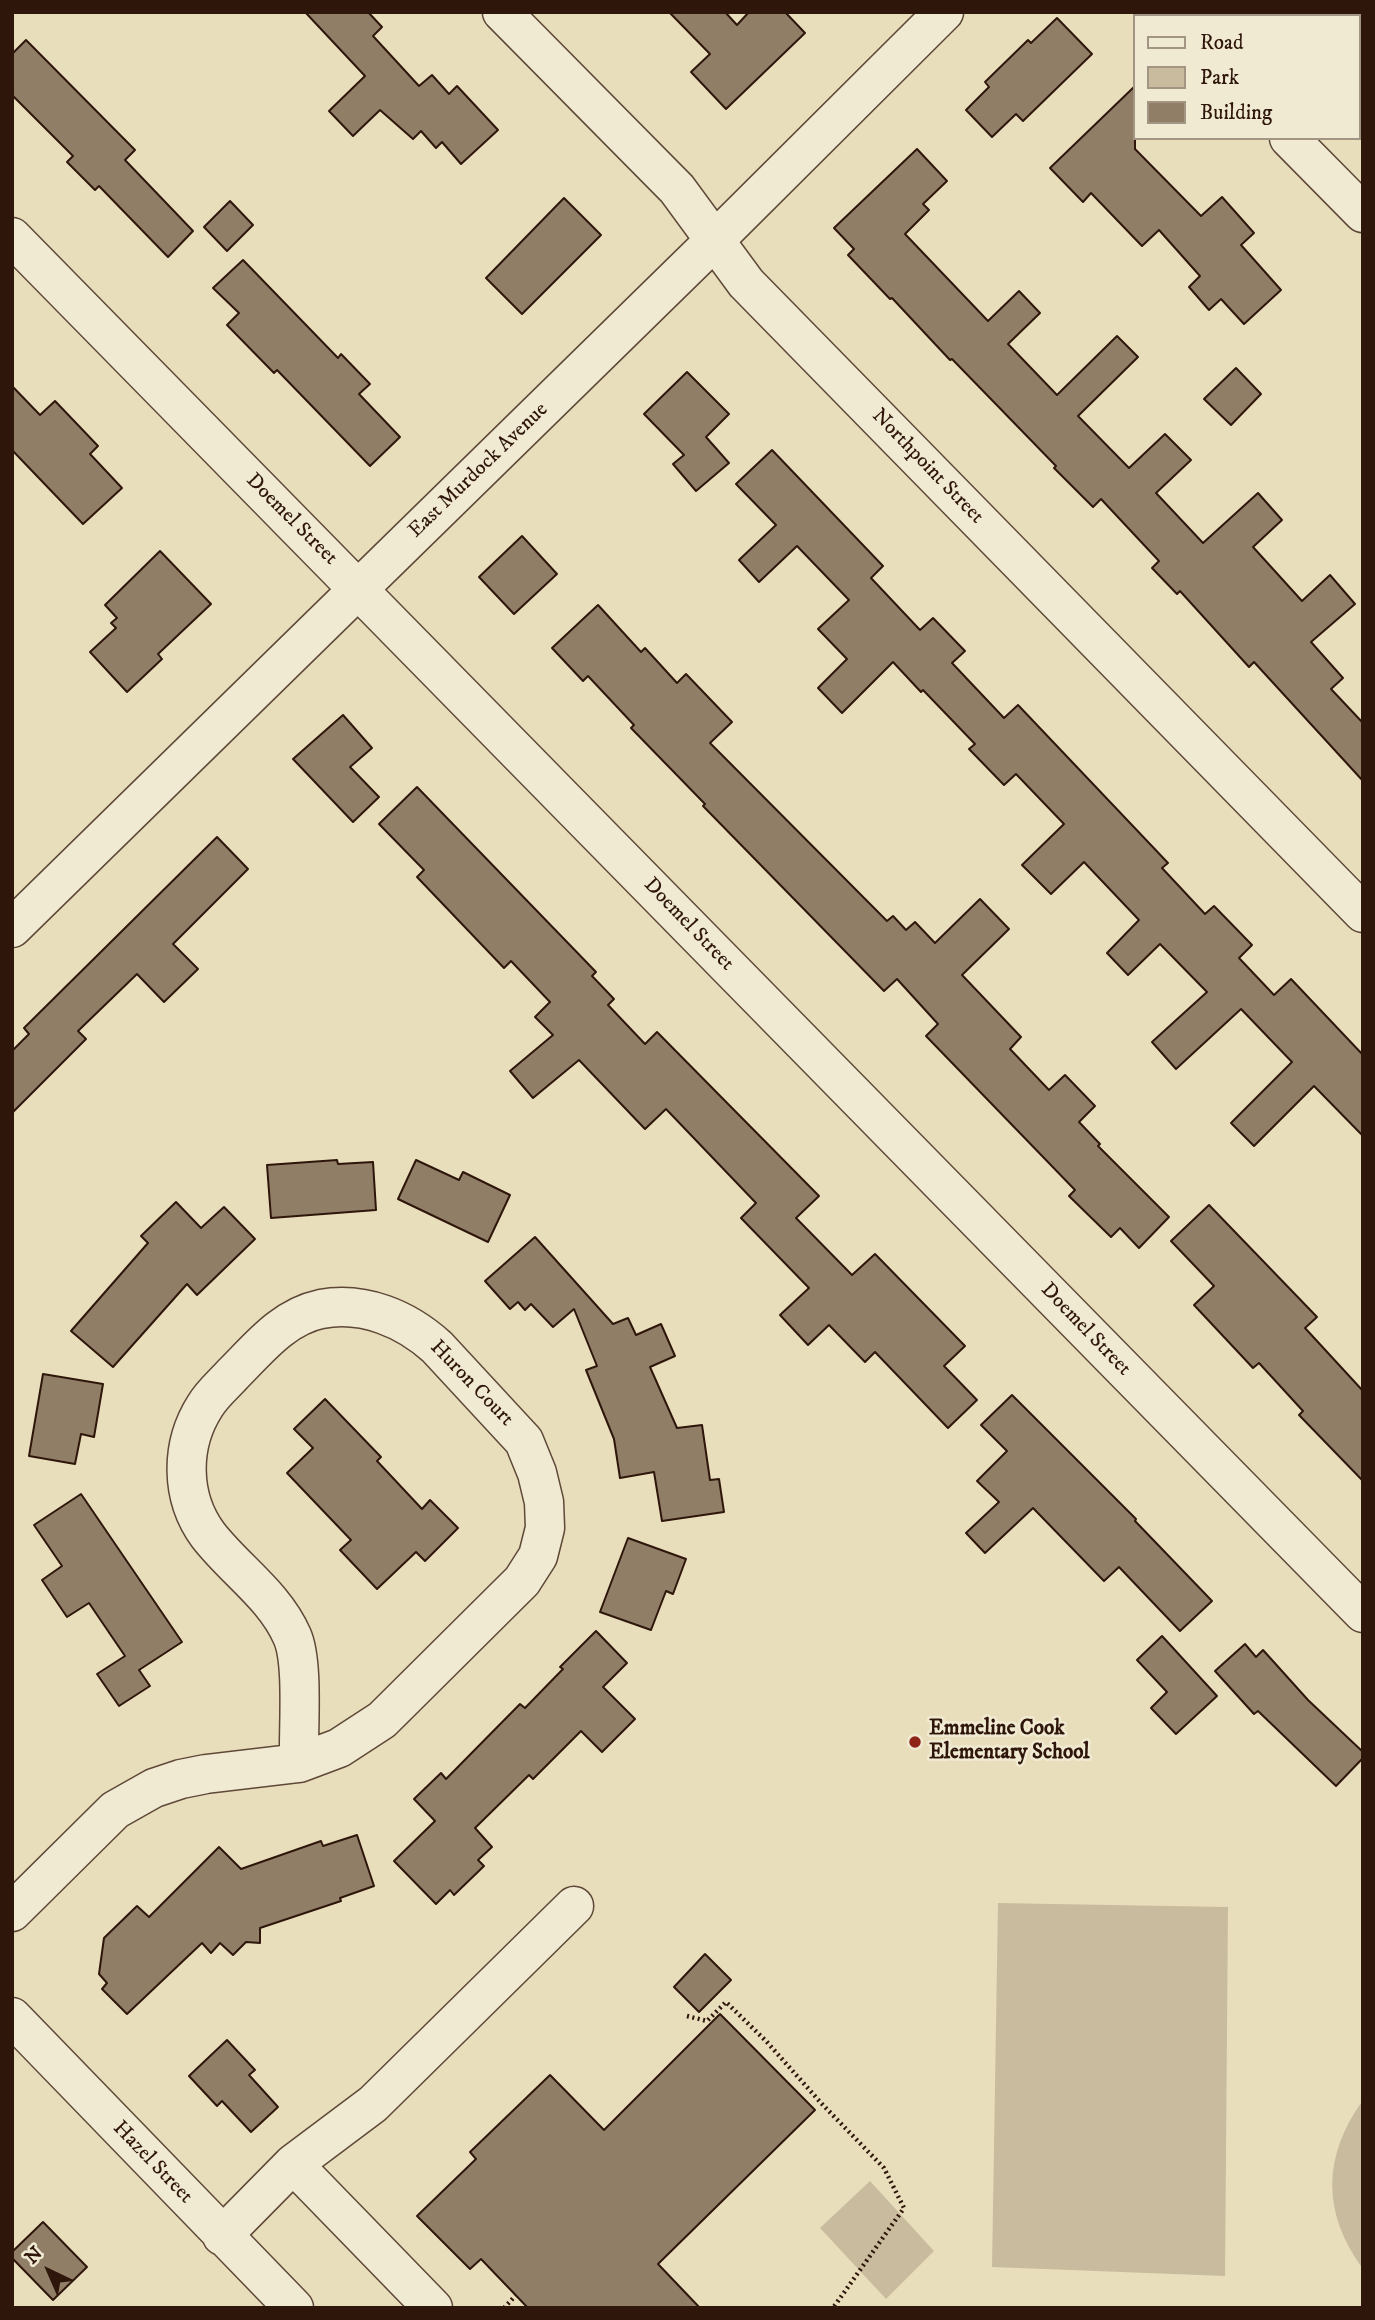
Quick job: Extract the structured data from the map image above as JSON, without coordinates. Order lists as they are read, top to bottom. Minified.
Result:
{"streets":{"street":["Northpoint Street","East Murdock Avenue","Doemel Street","Huron Court","Hazel Street"]},"crossings":[["Northpoint Street","East Murdock Avenue"],["East Murdock Avenue","Doemel Street"]],"places":["Emmeline Cook Elementary School"],"legend":["Road","Park","Building"],"north":"top left"}
